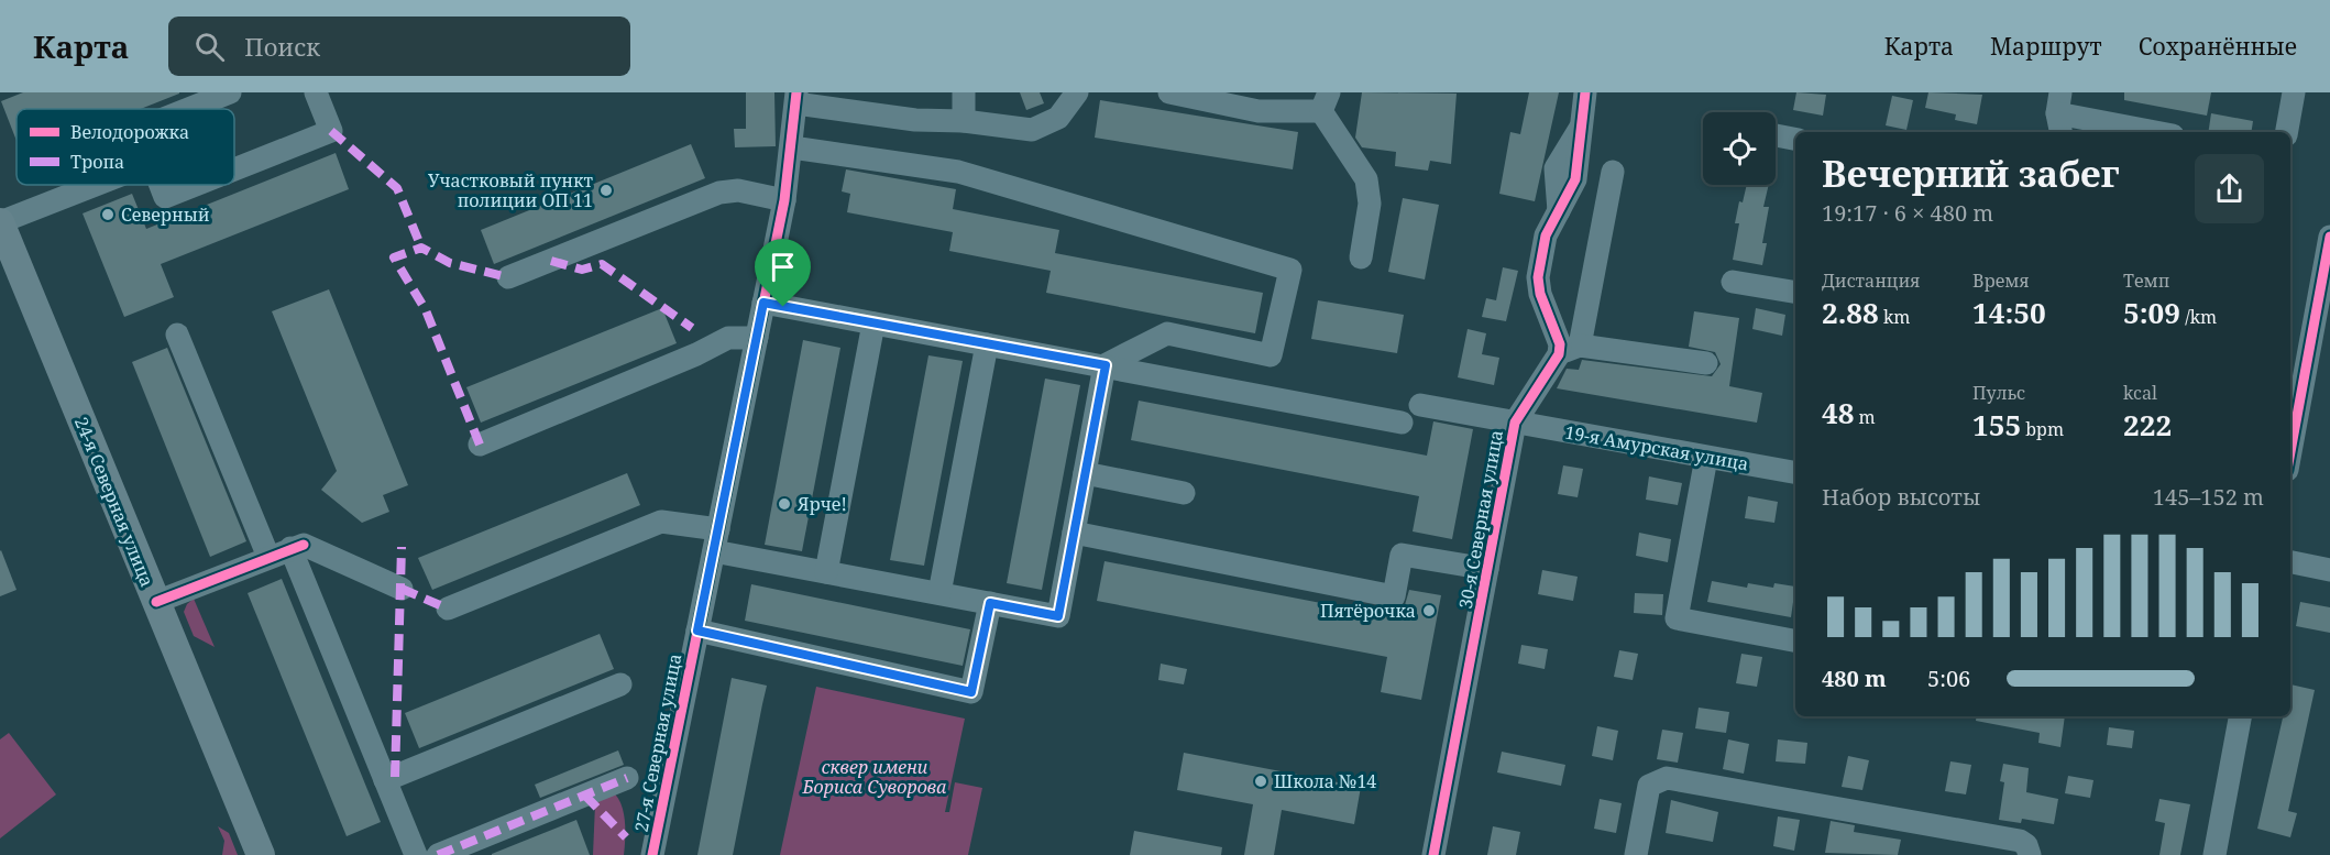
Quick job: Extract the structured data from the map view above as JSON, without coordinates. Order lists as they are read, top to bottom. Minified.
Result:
{"streets":{"main road":["24-я Северная улица"],"street":["19-я Амурская улица","30-я Северная улица","27-я Северная улица"]},"crossings":[["19-я Амурская улица","30-я Северная улица"]],"parks":["сквер имени Бориса Суворова"],"places":["Участковый пункт полиции ОП 11","Северный","Ярче!","Пятёрочка","Школа №14"],"legend":["Велодорожка","Тропа"],"page":{"header":"Карта","search":"Поиск","nav":["Карта","Маршрут","Сохранённые"],"heading":["Вечерний забег","19:17 · 6 × 480 m"],"stats":[["Дистанция","2.88 km"],["Время","14:50"],["Темп","5:09 /km"],["48 m"],["Пульс","155 bpm"],["kcal","222"]],"chart":["Набор высоты","145–152 m"],"list":[{"name":"480 m","note":"5:06"}]}}
